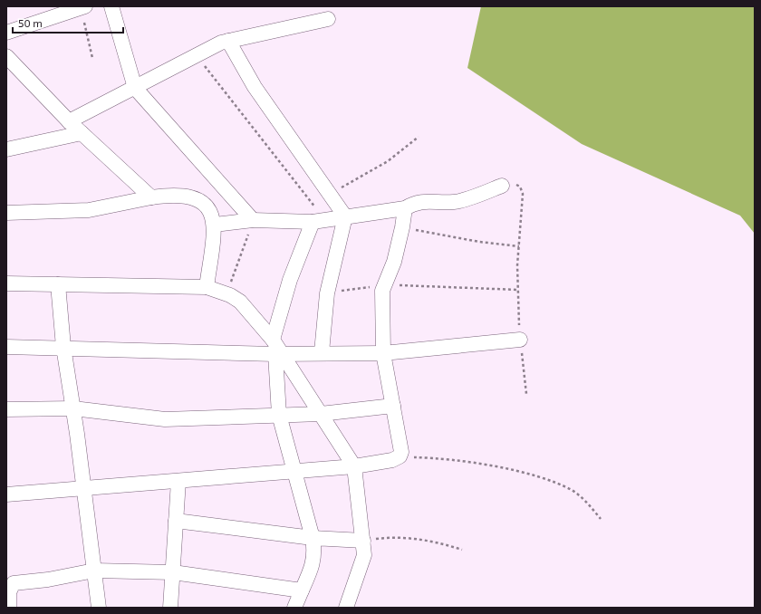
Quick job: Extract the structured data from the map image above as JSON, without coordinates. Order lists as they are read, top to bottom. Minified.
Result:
{"scale_bar":"50 m"}
